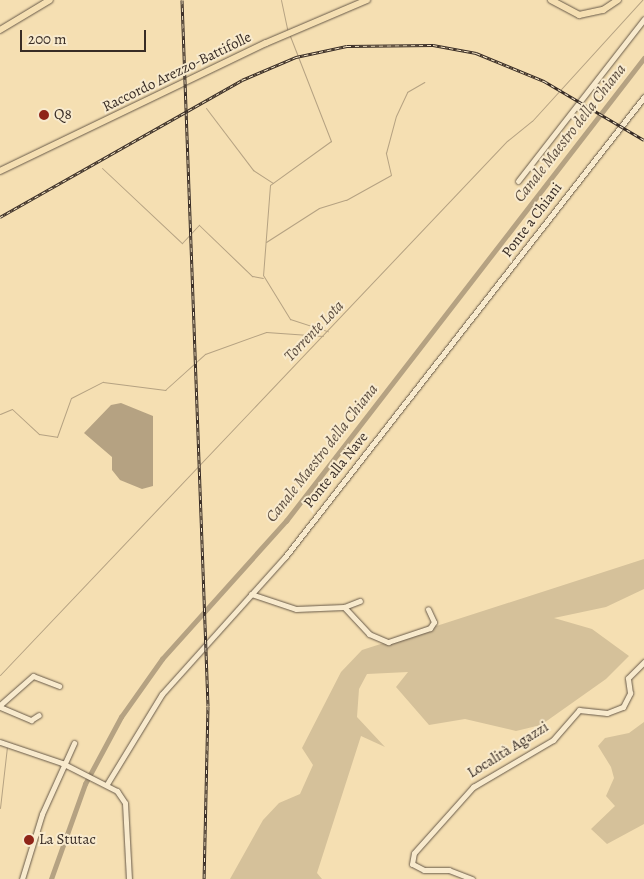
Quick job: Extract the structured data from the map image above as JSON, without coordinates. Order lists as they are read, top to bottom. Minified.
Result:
{"streets":{"main road":["Raccordo Arezzo-Battifolle"],"street":["Ponte a Chiani","Ponte alla Nave","Località Agazzi"]},"crossings":[["Ponte a Chiani","Ponte alla Nave"]],"water":["Canale Maestro della Chiana","Torrente Lota"],"places":["Q8","La Stutac"],"scale_bar":"200 m"}
